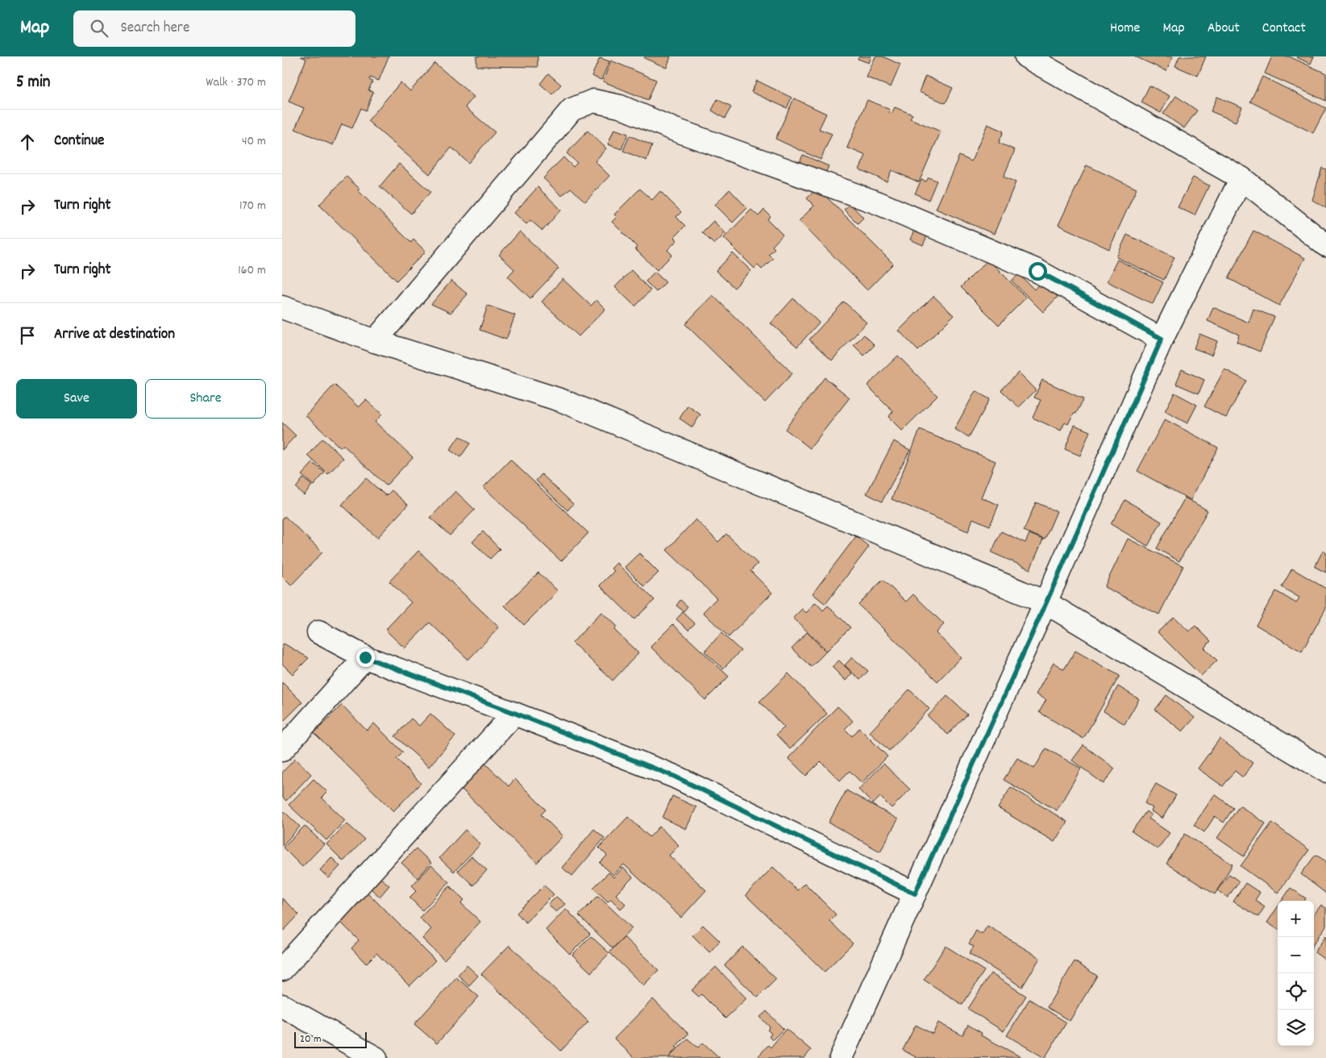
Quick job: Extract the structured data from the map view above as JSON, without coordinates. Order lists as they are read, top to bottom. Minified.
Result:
{"scale_bar":"20 m","page":{"header":"Map","search":"Search here","nav":["Home","Map","About","Contact"],"heading":["5 min","Walk · 370 m"],"list":[["Continue","40 m"],["Turn right","170 m"],["Turn right","160 m"],"Arrive at destination"],"buttons":["Save","Share"],"map_buttons":["+","−"],"scale":"20 m"}}
